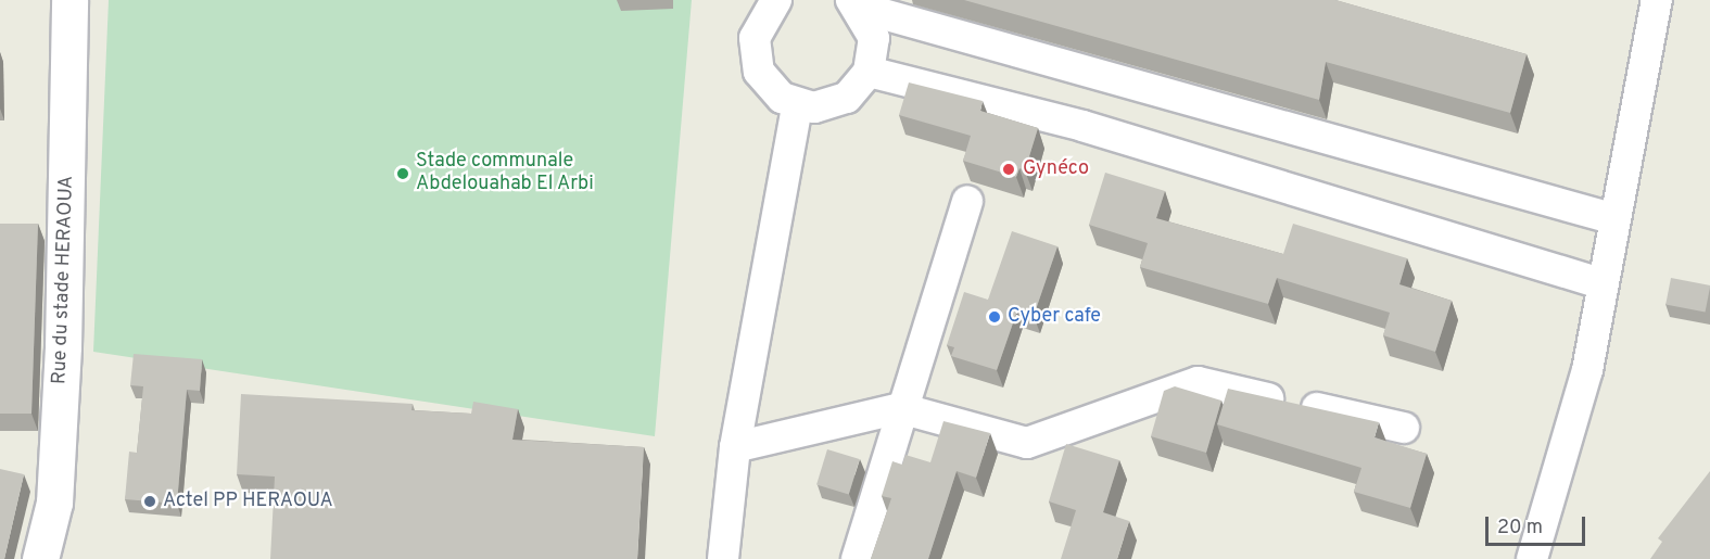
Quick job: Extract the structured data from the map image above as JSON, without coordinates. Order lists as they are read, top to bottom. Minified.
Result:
{"streets":{"street":["Rue du stade HERAOUA"]},"places":["Gynéco","Stade communale Abdelouahab El Arbi","Cyber cafe","Actel PP HERAOUA"],"scale_bar":"20 m"}
